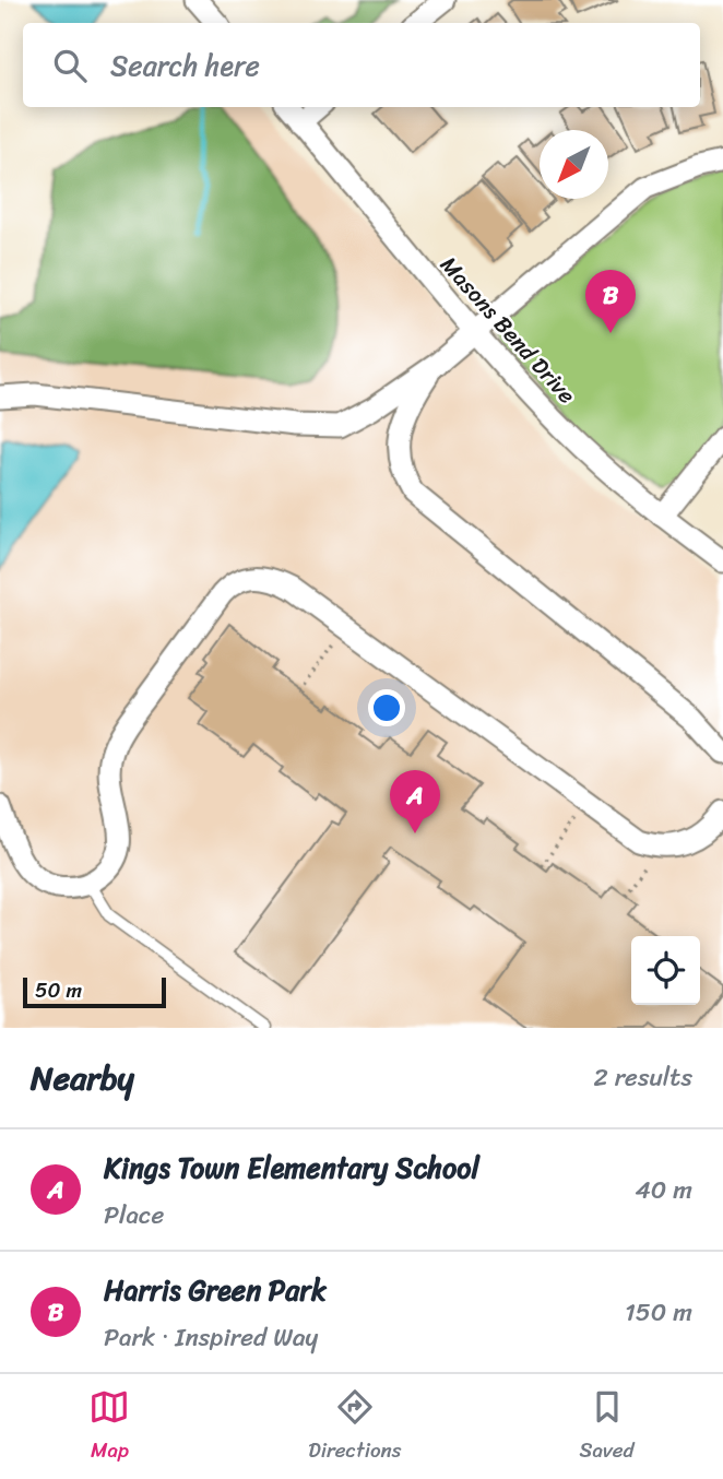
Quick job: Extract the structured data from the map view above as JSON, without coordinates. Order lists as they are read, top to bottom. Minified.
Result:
{"streets":{"street":["Masons Bend Drive"]},"scale_bar":"50 m","north":"bottom left","page":{"search":"Search here","pins":["B","A"],"scale":"50 m","heading":["Nearby","2 results"],"list":[{"mark":"A","name":"Kings Town Elementary School","note":"Place","value":"40 m"},{"mark":"B","name":"Harris Green Park","note":"Park · Inspired Way","value":"150 m"}],"nav":["Map","Directions","Saved"]}}
